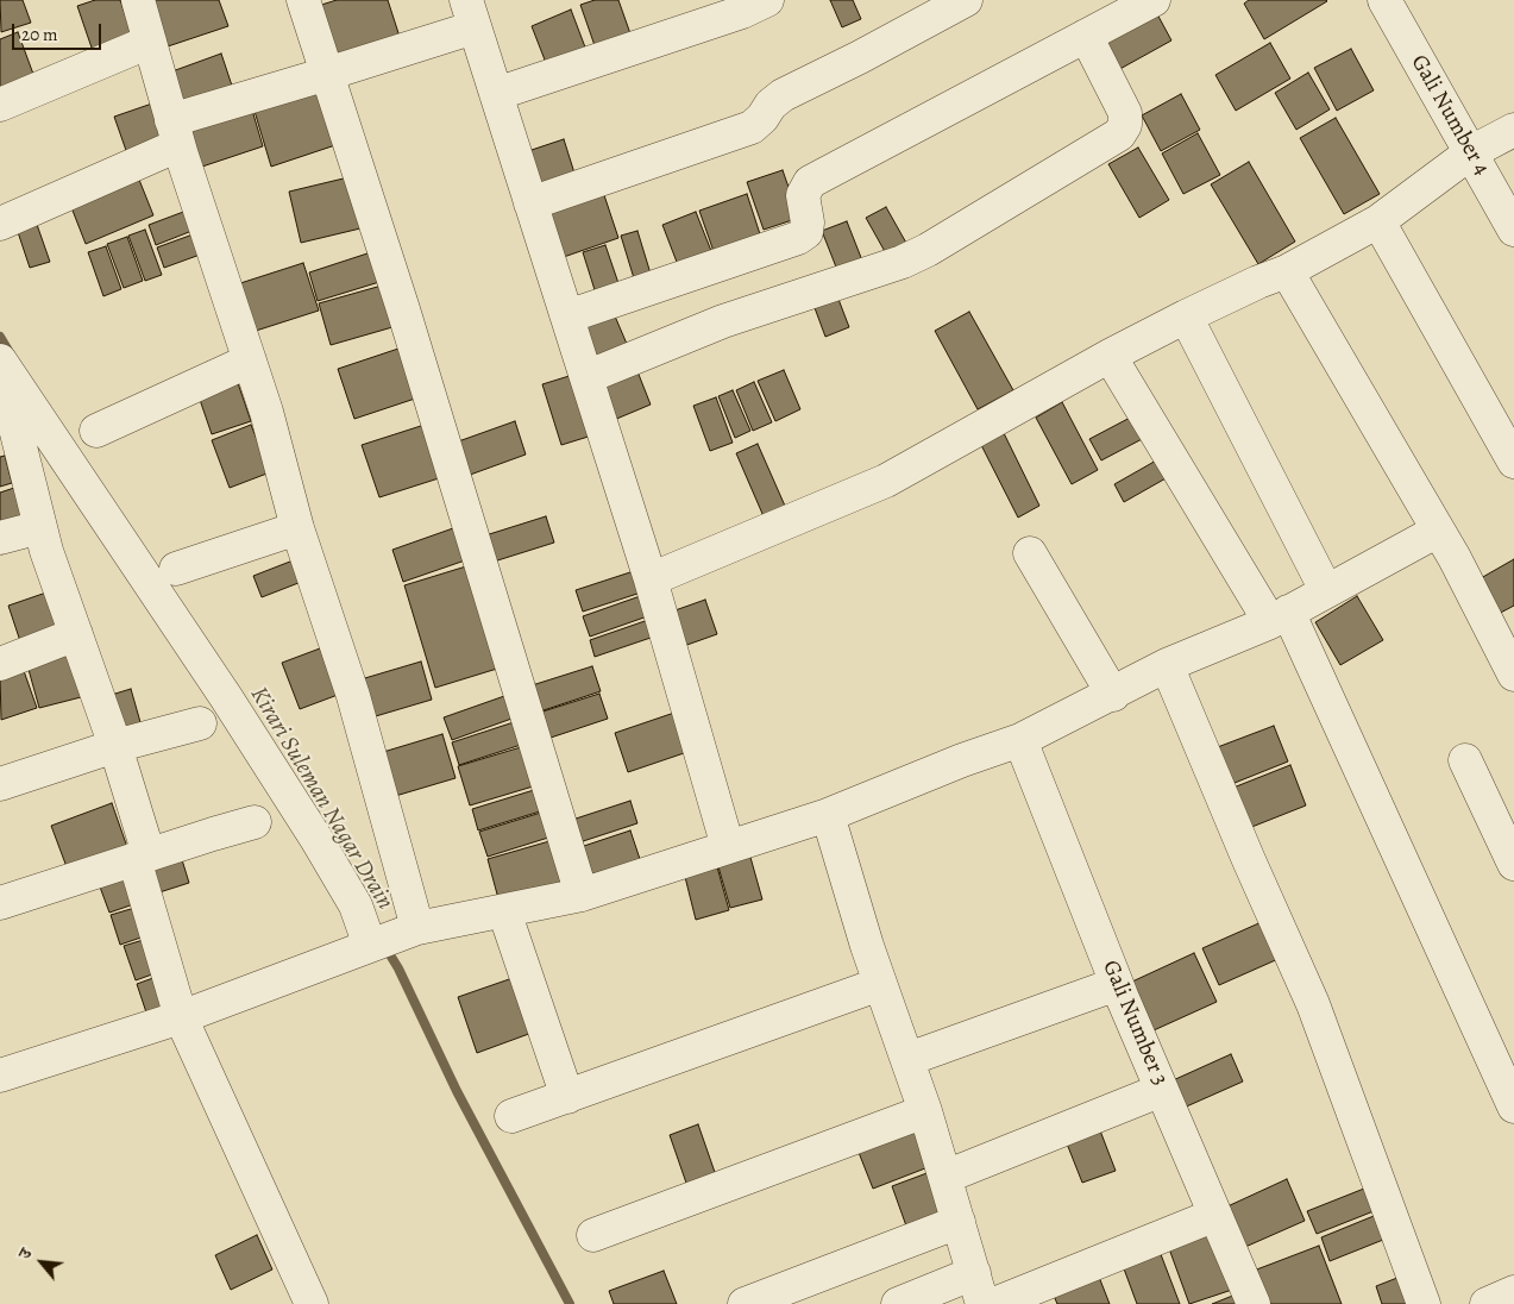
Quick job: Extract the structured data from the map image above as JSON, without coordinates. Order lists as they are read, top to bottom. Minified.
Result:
{"streets":{"street":["Gali Number 4","Gali Number 3"]},"water":["Kirari Suleman Nagar Drain"],"scale_bar":"20 m","north":"top left"}
